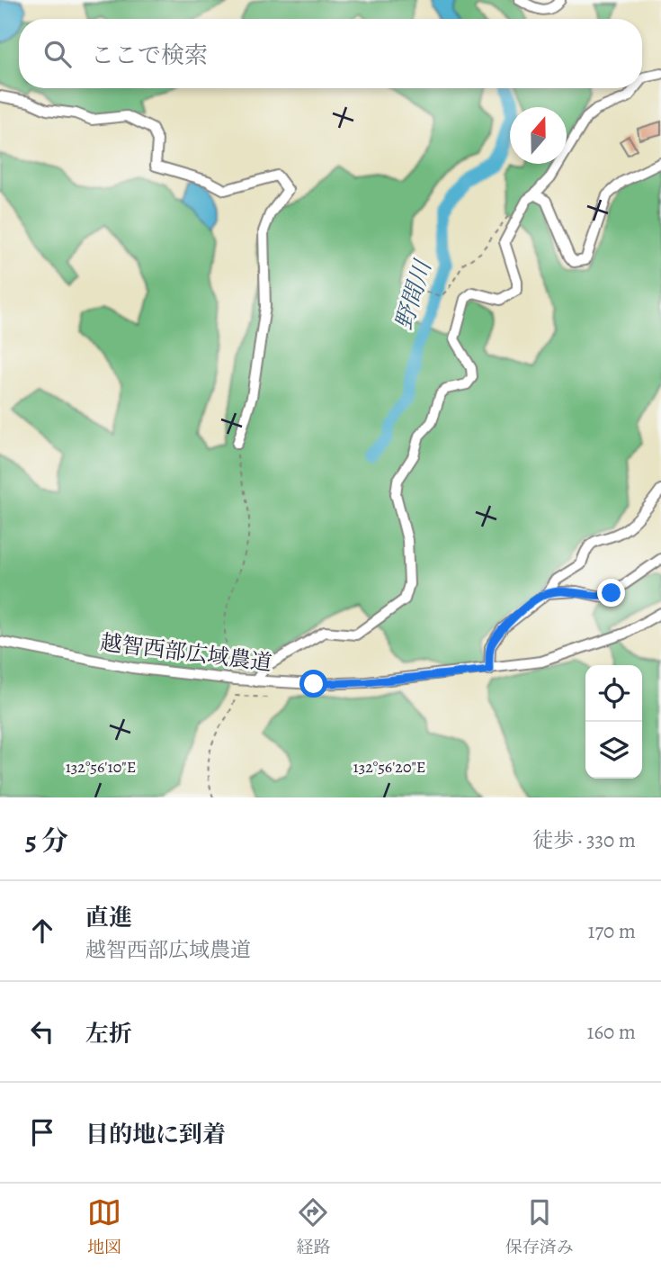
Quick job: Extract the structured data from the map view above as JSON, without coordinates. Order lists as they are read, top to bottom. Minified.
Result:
{"streets":{"street":["越智西部広域農道"]},"water":["野間川"],"north":"top","page":{"search":"ここで検索","heading":["5 分","徒歩 · 330 m"],"list":[["直進","越智西部広域農道","170 m"],["左折","160 m"],"目的地に到着"],"nav":["地図","経路","保存済み"]},"coordinates":["132°56'10\"E","132°56'20\"E"]}
